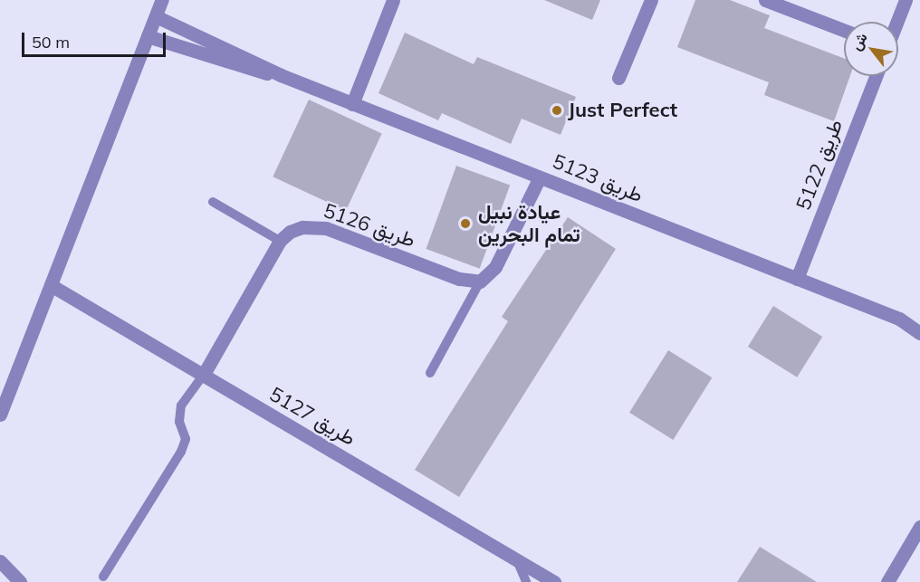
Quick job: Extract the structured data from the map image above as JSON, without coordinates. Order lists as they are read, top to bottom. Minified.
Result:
{"streets":{"street":["طريق 5122","طريق 5123","طريق 5126","طريق 5127"]},"crossings":[["طريق 5122","طريق 5123"]],"places":["Just Perfect","عيادة نبيل تمام البحرين"],"scale_bar":"50 m","north":"top left"}
